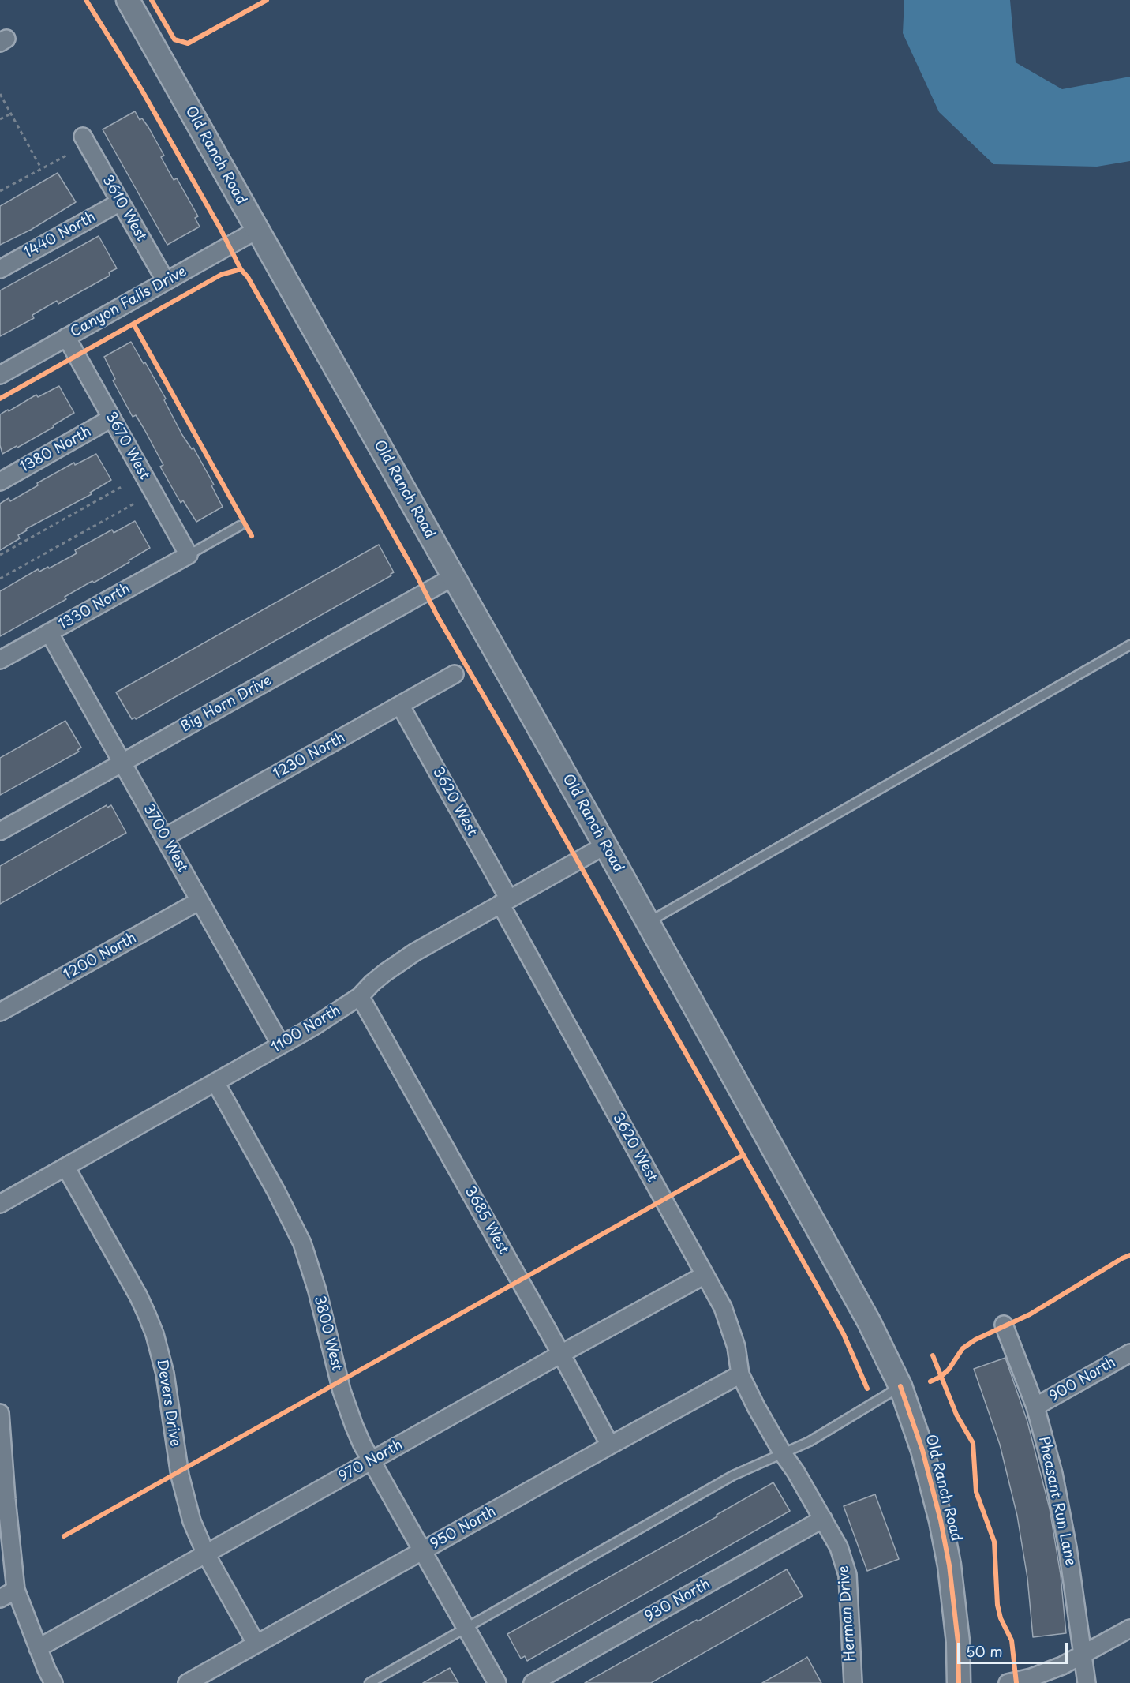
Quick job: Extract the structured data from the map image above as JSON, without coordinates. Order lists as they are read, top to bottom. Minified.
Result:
{"streets":{"street":["Old Ranch Road","3610 West","1440 North","Canyon Falls Drive","3670 West","1380 North","1330 North","Big Horn Drive","1230 North","3620 West","3700 West","1200 North","1100 North","3685 West","3800 West","900 North","Devers Drive","970 North","Pheasant Run Lane","950 North","930 North","Herman Drive"]},"crossings":[["Old Ranch Road","Canyon Falls Drive"],["Old Ranch Road","Big Horn Drive"],["Old Ranch Road","1100 North"],["3610 West","1440 North"],["3610 West","Canyon Falls Drive"],["Canyon Falls Drive","3670 West"],["3670 West","1380 North"],["3670 West","1330 North"],["1330 North","3700 West"],["Big Horn Drive","3700 West"],["1230 North","3620 West"],["1230 North","3700 West"],["3620 West","1100 North"],["3620 West","970 North"],["3620 West","950 North"],["3620 West","Herman Drive"],["3700 West","1200 North"],["3700 West","1100 North"],["1100 North","3685 West"],["1100 North","3800 West"],["1100 North","Devers Drive"],["3685 West","970 North"],["3685 West","950 North"],["3800 West","970 North"],["3800 West","950 North"],["900 North","Pheasant Run Lane"],["Devers Drive","970 North"],["Devers Drive","950 North"],["930 North","Herman Drive"]],"scale_bar":"50 m"}
